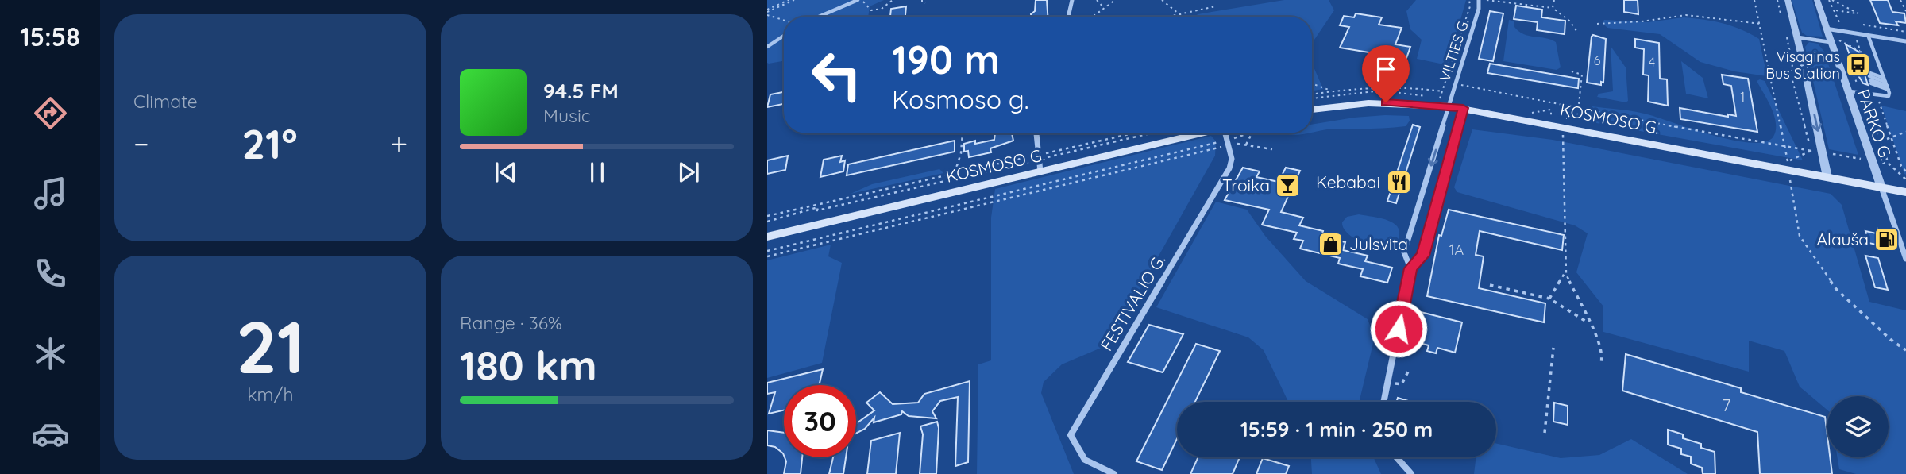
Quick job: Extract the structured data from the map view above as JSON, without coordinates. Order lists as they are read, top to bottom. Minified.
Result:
{"streets":{"main road":["KOSMOSO G."],"street":["VILTIES G.","PARKO G.","FESTIVALIO G."]},"crossings":[["VILTIES G.","KOSMOSO G."],["KOSMOSO G.","PARKO G."]],"places":{"bus stop":["Visaginas Bus Station"],"restaurant":["Kebabai"],"bar":["Troika"],"fuel station":["Alauša"],"shop":["Julsvita"]},"house_numbers":["6","4","1","1A","7"],"page":{"tabs":"15:58","tile":["Climate",["21","km/h"],["Range · 36%","180 km"]],"turn":["190 m","Kosmoso g."],"song":["94.5 FM","Music"],"heat":["−","21°","+"],"limit":"30","trip":"15:59 · 1 min · 250 m"}}
